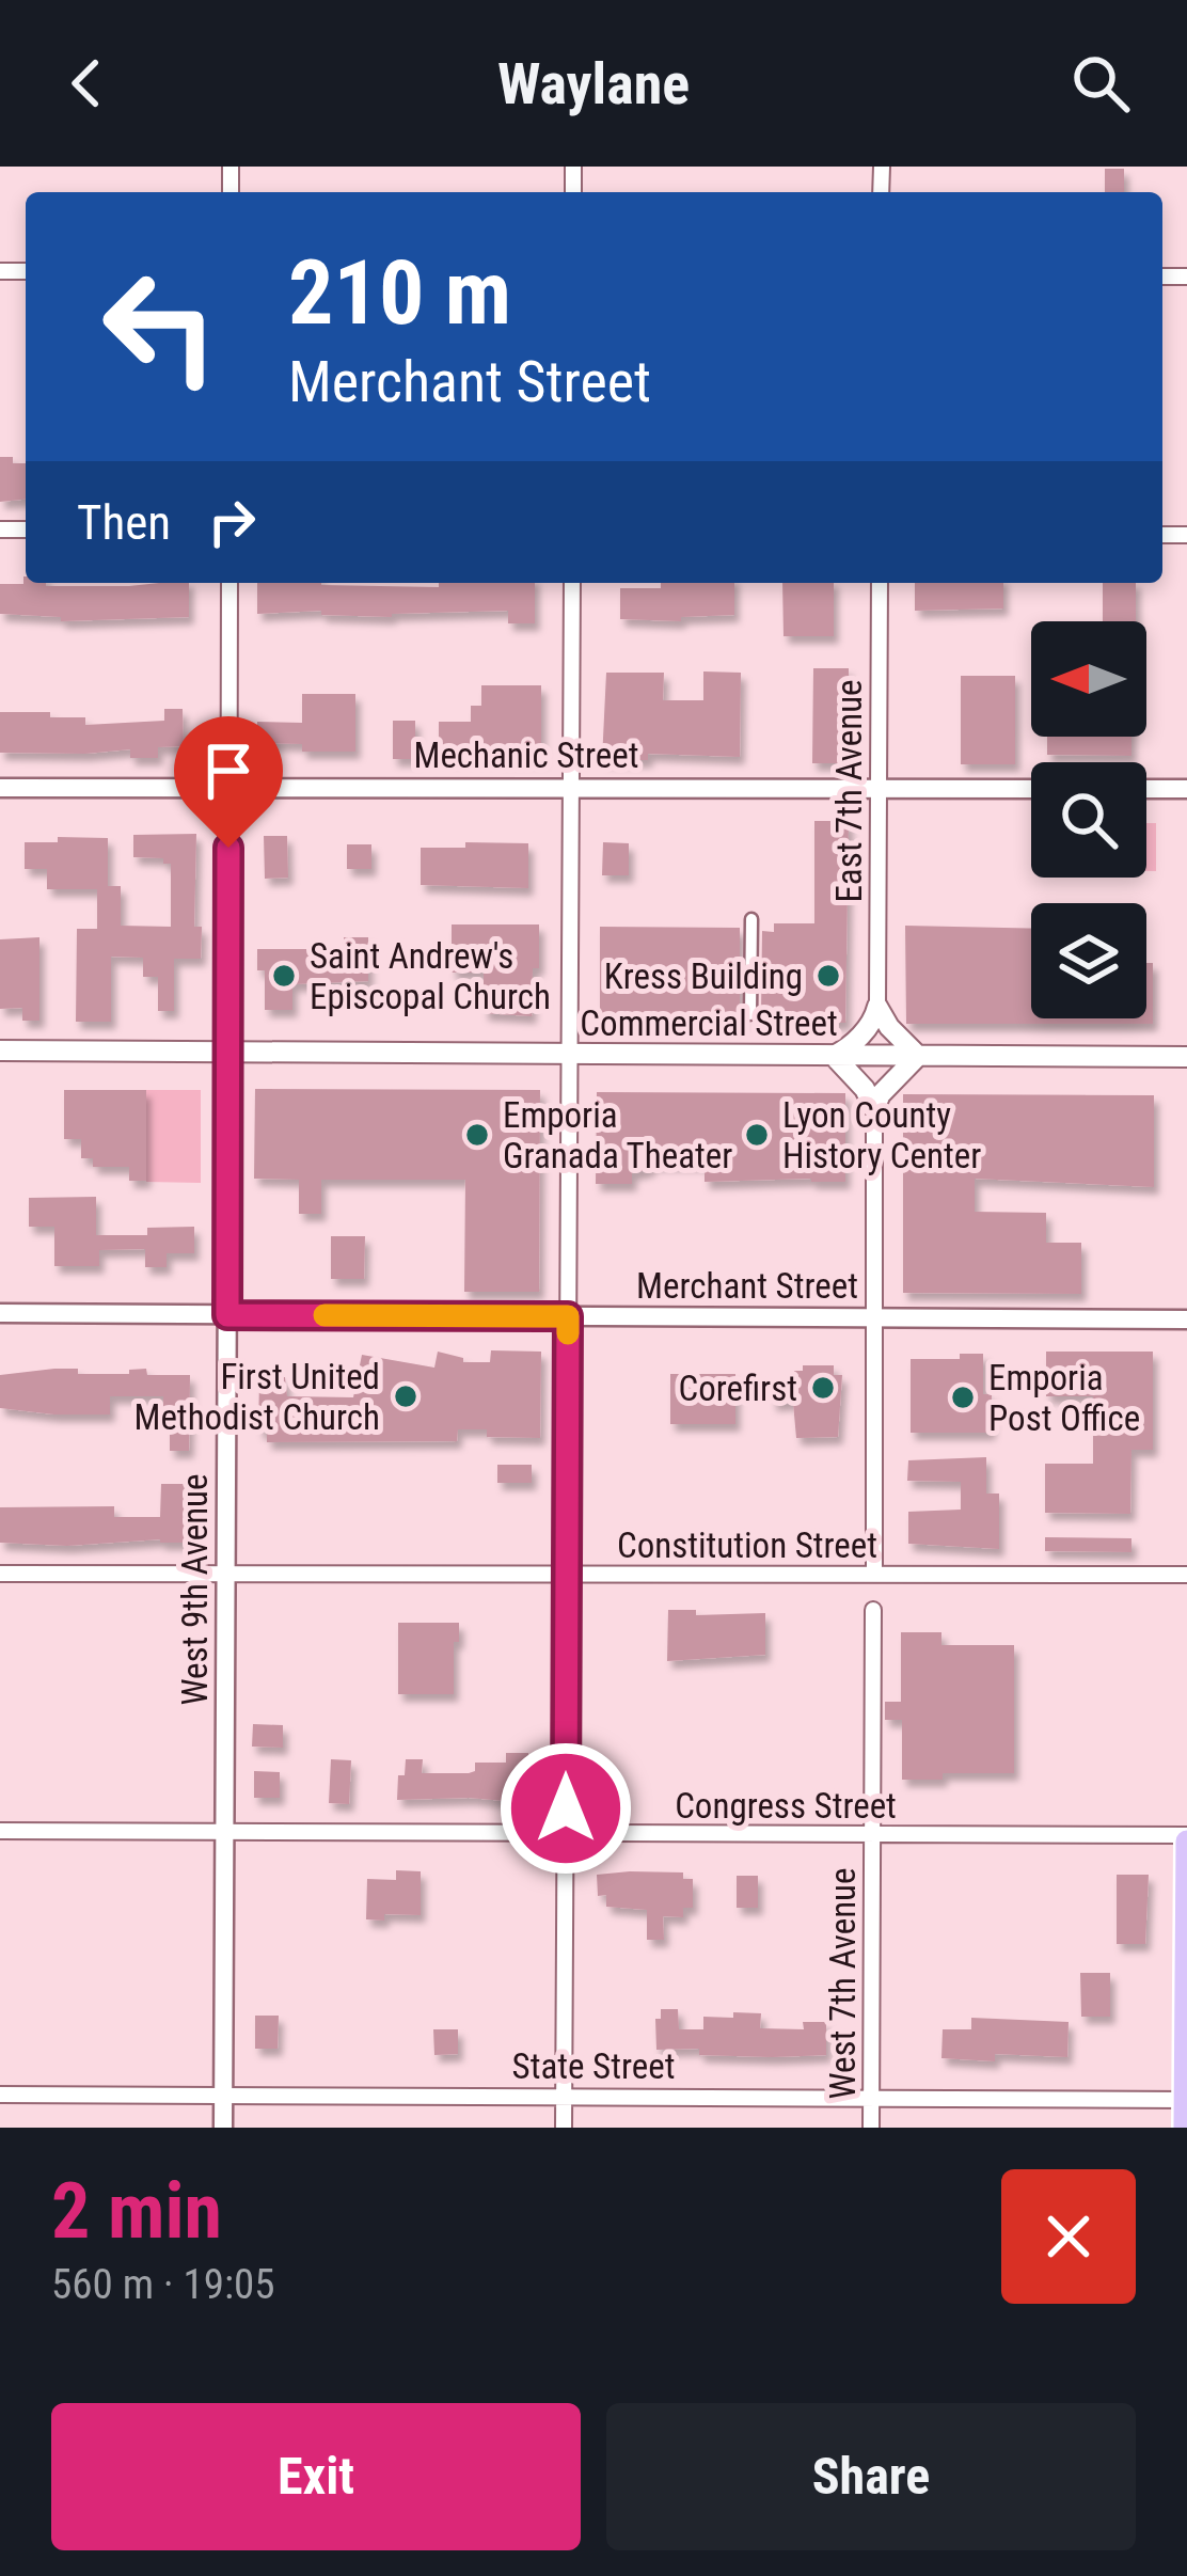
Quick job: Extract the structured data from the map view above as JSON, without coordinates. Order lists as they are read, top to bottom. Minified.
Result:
{"streets":{"main road":["Commercial Street"],"street":["Mechanic Street","East 7th Avenue","Merchant Street","Constitution Street","West 9th Avenue","Congress Street","West 7th Avenue","State Street"]},"crossings":[["Mechanic Street","East 7th Avenue"],["Commercial Street","West 9th Avenue"],["Merchant Street","West 9th Avenue"],["Constitution Street","West 9th Avenue"],["West 9th Avenue","Congress Street"],["West 9th Avenue","State Street"],["Congress Street","West 7th Avenue"],["West 7th Avenue","State Street"]],"places":["Saint Andrew's Episcopal Church","Kress Building","Emporia Granada Theater","Lyon County History Center","Corefirst","First United Methodist Church","Emporia Post Office"],"north":"left","page":{"header":"Waylane","turn":["210 m","Merchant Street"],"then":"Then","heading":["2 min","560 m · 19:05"],"buttons":["Exit","Share"]}}
